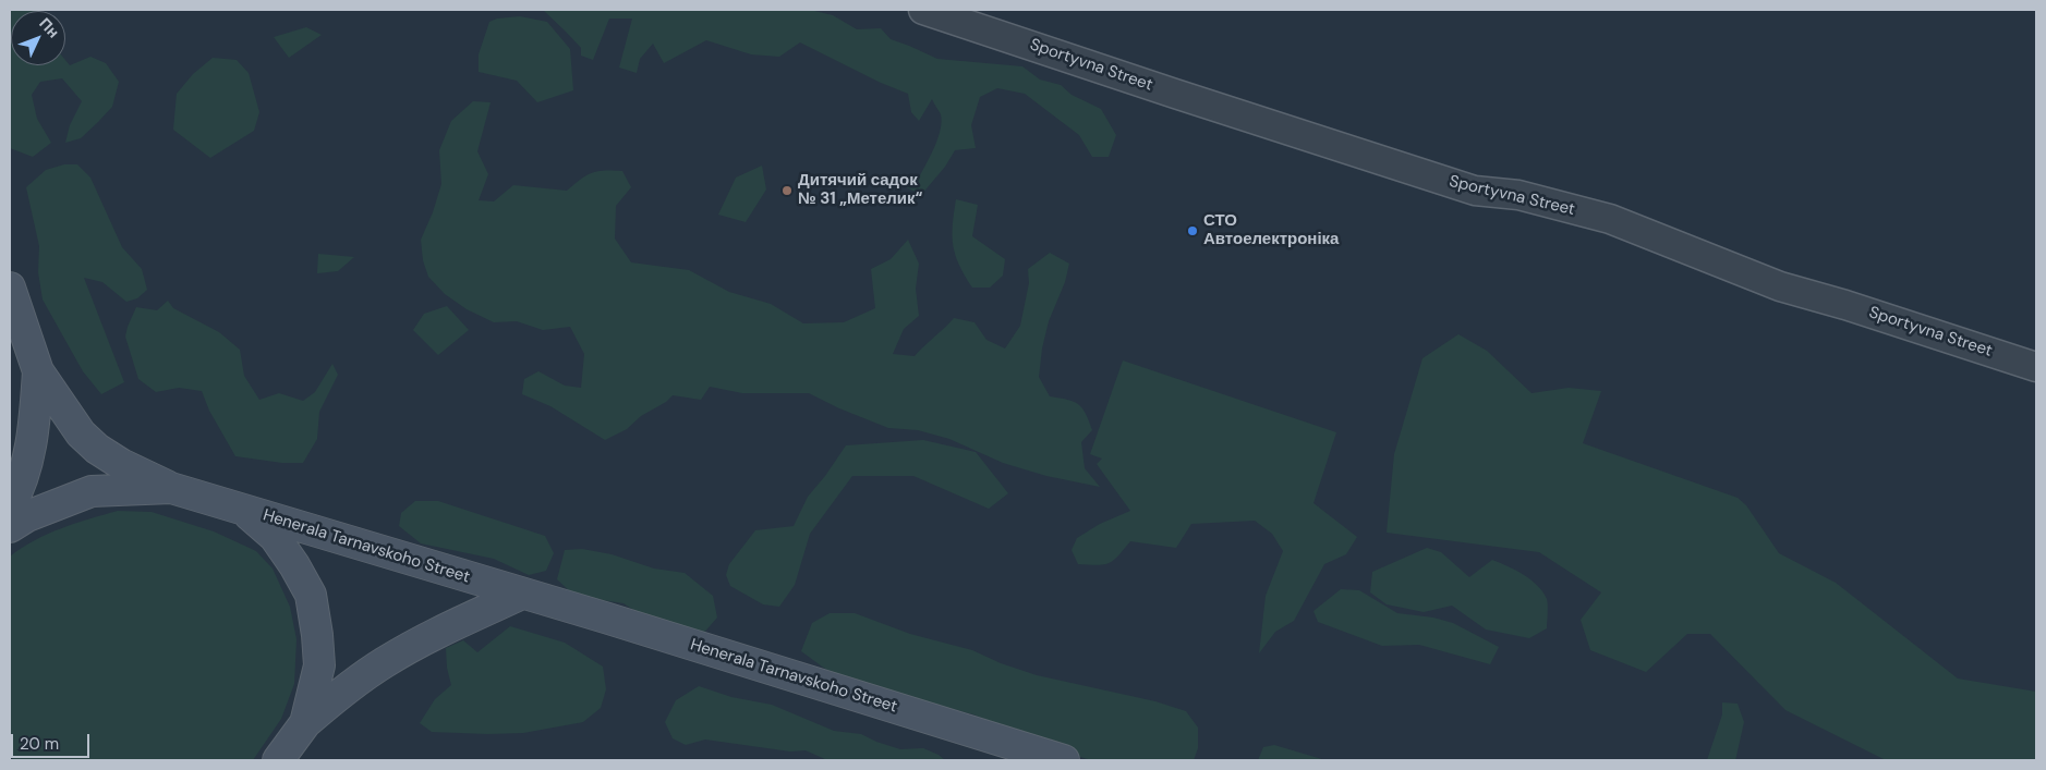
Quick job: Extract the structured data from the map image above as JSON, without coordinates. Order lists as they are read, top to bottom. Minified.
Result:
{"streets":{"main road":["Henerala Tarnavskoho Street"],"street":["Sportyvna Street"]},"places":["Дитячий садок № 31 „Метелик“","СТО Автоелектроніка"],"scale_bar":"20 m","north":"top right"}
